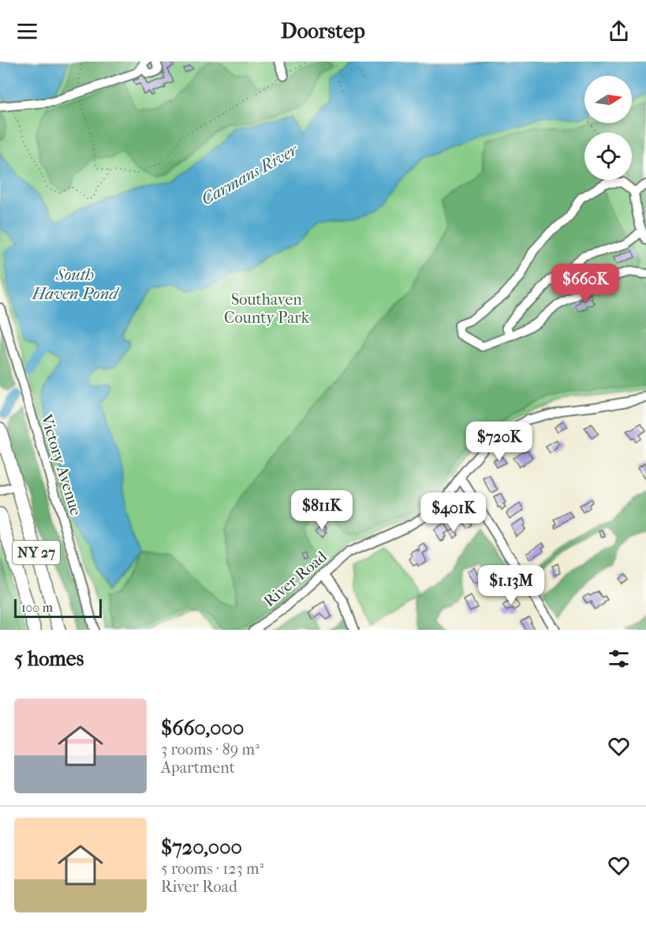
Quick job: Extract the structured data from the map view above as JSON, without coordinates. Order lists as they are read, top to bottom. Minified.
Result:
{"streets":{"highway":["NY 27"],"street":["Victory Avenue","River Road"]},"water":["Carmans River","South Haven Pond"],"parks":["Southaven County Park"],"scale_bar":"100 m","north":"right","page":{"header":"Doorstep","price":["$660K","$720K","$811K","$401K","$1.13M"],"scale":"100 m","heading":"5 homes","list":[{"name":"$660,000","note":"3 rooms · 89 m² · Apartment"},{"name":"$720,000","note":"5 rooms · 123 m² · River Road"}]}}
